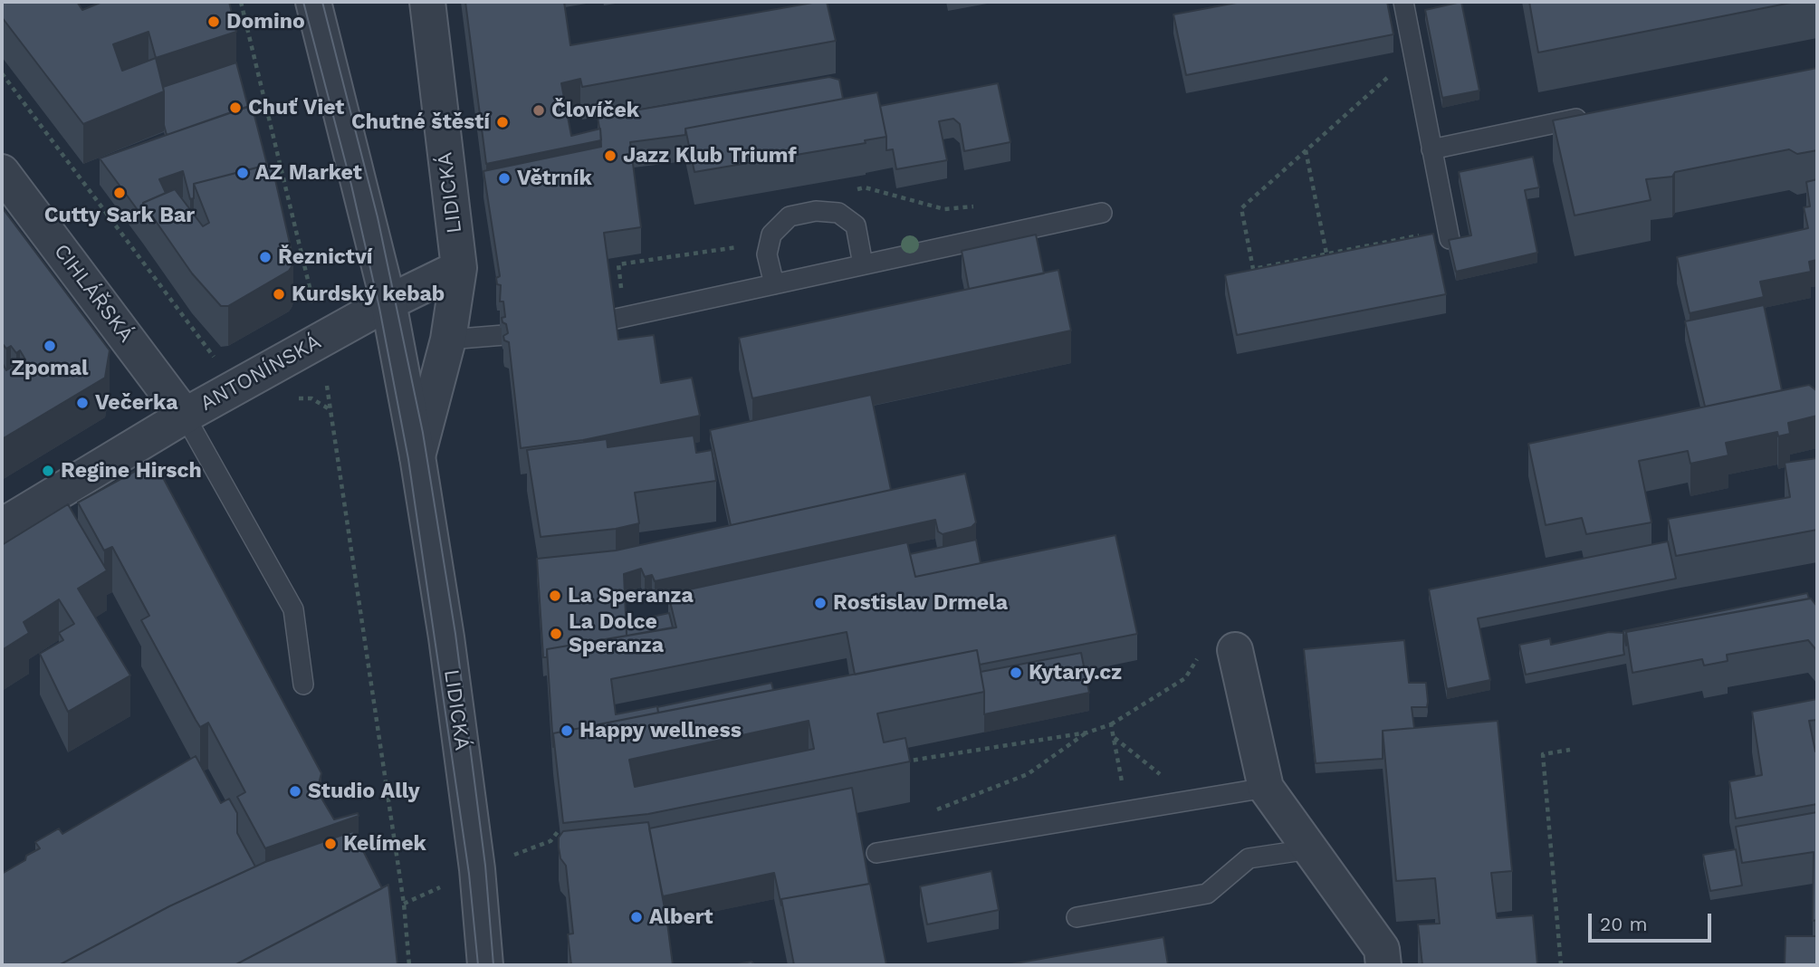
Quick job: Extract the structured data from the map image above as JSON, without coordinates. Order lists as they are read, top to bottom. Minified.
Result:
{"streets":{"street":["LIDICKÁ","CIHLÁŘSKÁ","ANTONÍNSKÁ"]},"crossings":[["LIDICKÁ","ANTONÍNSKÁ"],["CIHLÁŘSKÁ","ANTONÍNSKÁ"]],"places":["Domino","Chuť Viet","Človíček","Chutné štěstí","Jazz Klub Triumf","AZ Market","Větrník","Cutty Sark Bar","Řeznictví","Kurdský kebab","Zpomal","Večerka","Regine Hirsch","La Speranza","Rostislav Drmela","La Dolce Speranza","Kytary.cz","Happy wellness","Studio Ally","Kelímek","Albert"],"scale_bar":"20 m"}
